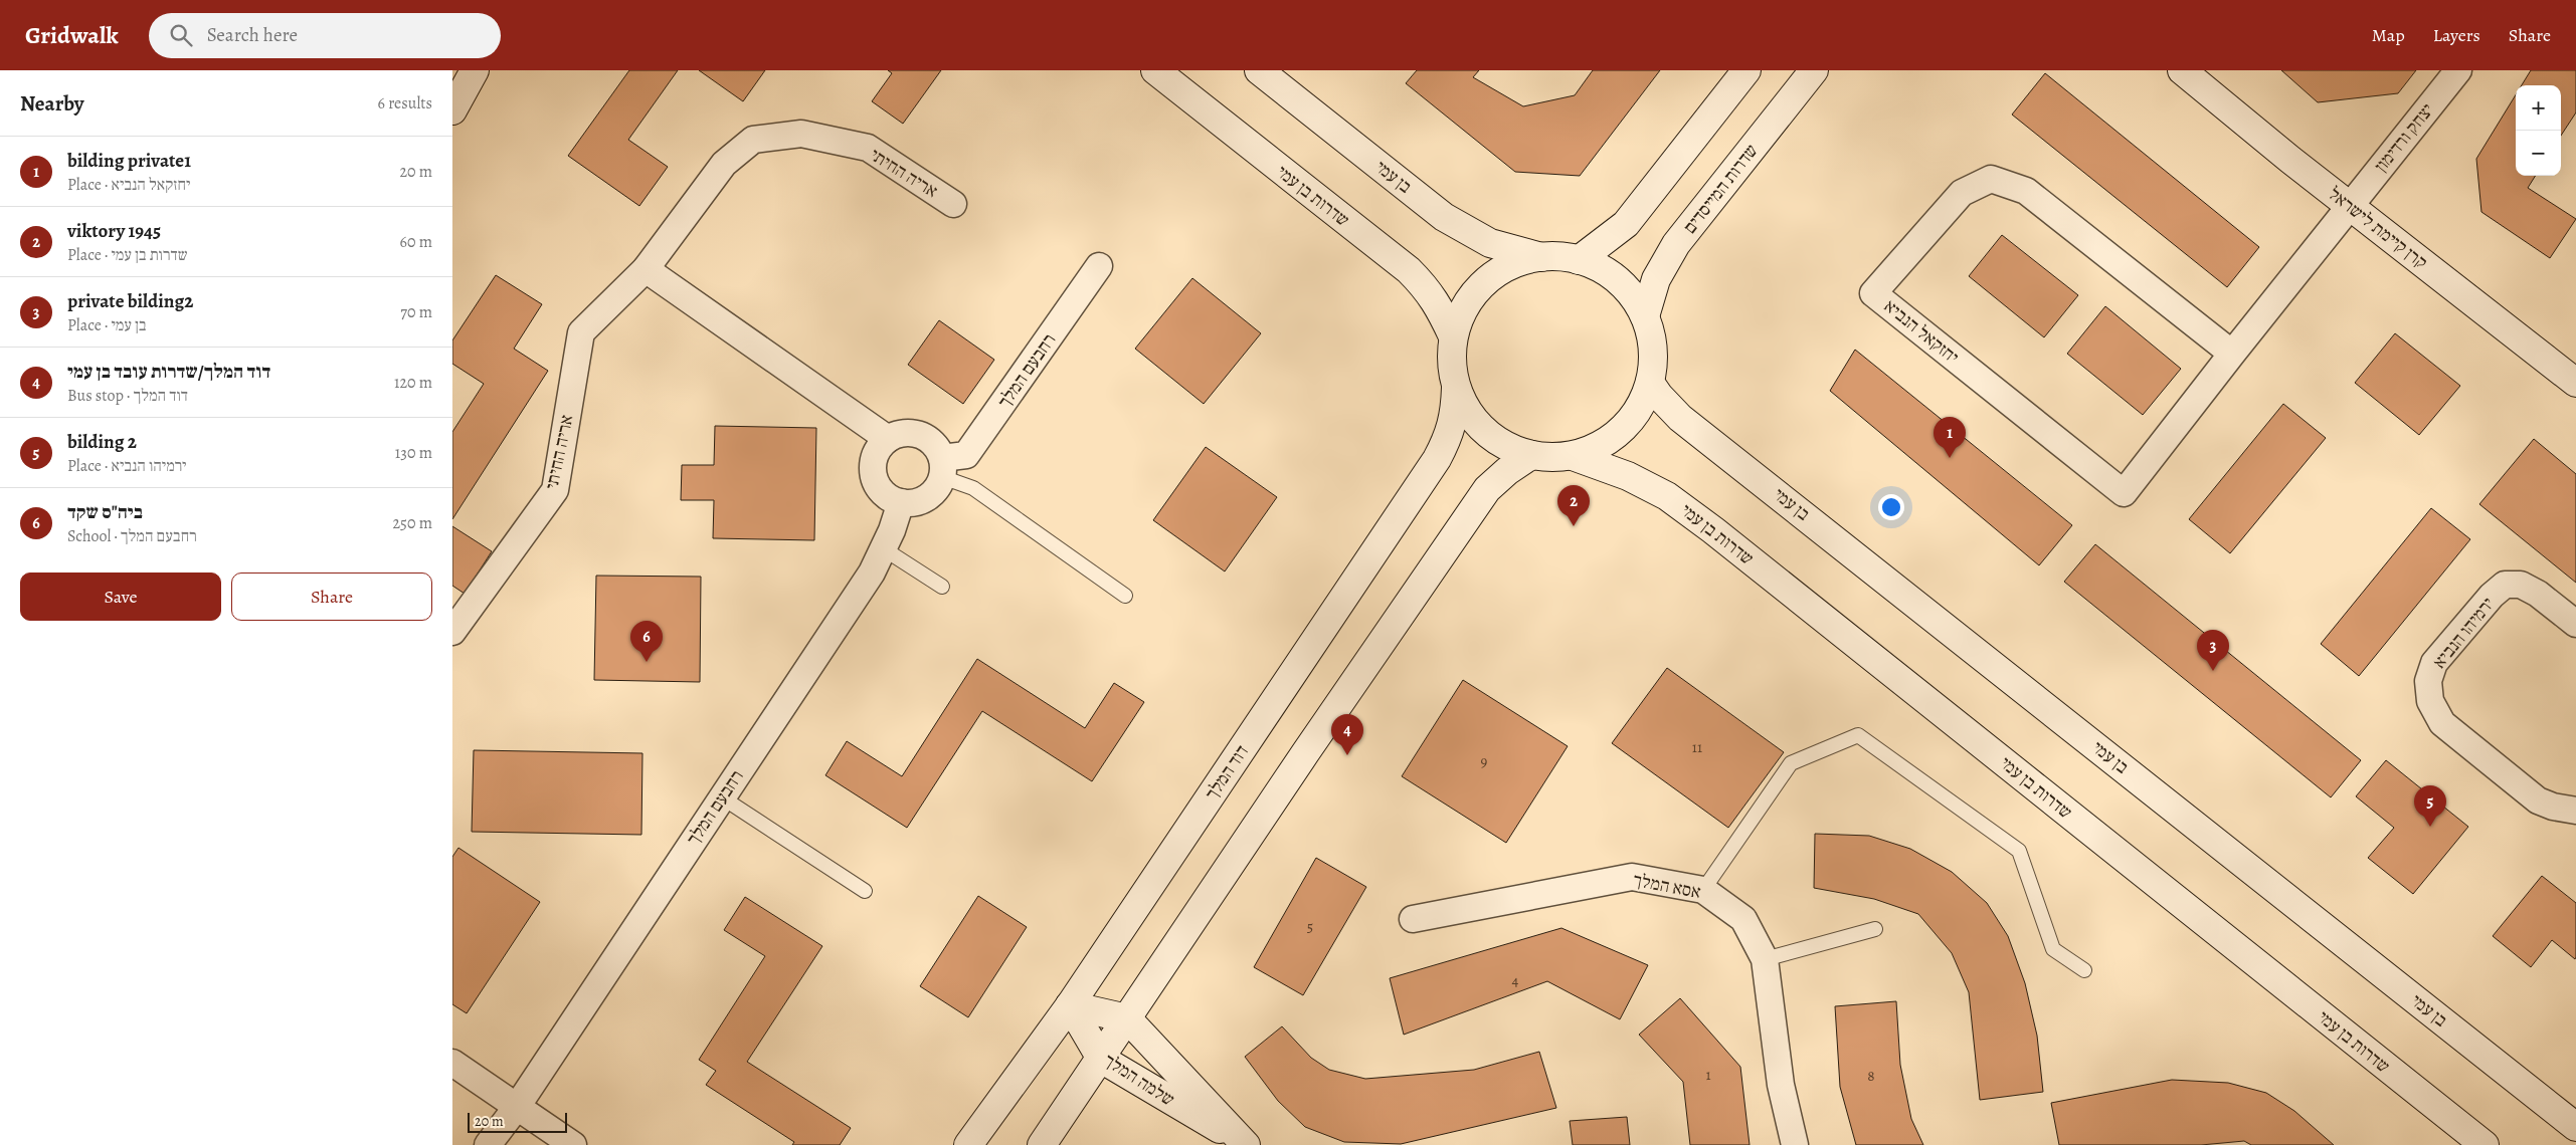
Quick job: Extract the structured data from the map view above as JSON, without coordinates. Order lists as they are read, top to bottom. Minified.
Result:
{"streets":{"main road":["בן עמי","שדרות המייסדים","שדרות בן עמי","קרן קיימת לישראל","דוד המלך","שלמה המלך"],"street":["יצחק ורדימון","אריה החיתי","יחזקאל הנביא","רחבעם המלך","ירמיהו הנביא","אסא המלך"]},"crossings":[["יצחק ורדימון","קרן קיימת לישראל"],["יצחק ורדימון","יחזקאל הנביא"],["קרן קיימת לישראל","יחזקאל הנביא"],["דוד המלך","שלמה המלך"]],"house_numbers":["11","9","5","4","1","8"],"scale_bar":"20 m","page":{"header":"Gridwalk","search":"Search here","nav":["Map","Layers","Share"],"heading":["Nearby","6 results"],"map_buttons":["+","−"],"list":[{"mark":"1","name":"bilding private1","note":"Place · יחזקאל הנביא","value":"20 m"},{"mark":"2","name":"viktory 1945","note":"Place · שדרות בן עמי","value":"60 m"},{"mark":"3","name":"private bilding2","note":"Place · בן עמי","value":"70 m"},{"mark":"4","name":"דוד המלך/שדרות עובד בן עמי","note":"Bus stop · דוד המלך","value":"120 m"},{"mark":"5","name":"bilding 2","note":"Place · ירמיהו הנביא","value":"130 m"},{"mark":"6","name":"ביה\"ס שקד","note":"School · רחבעם המלך","value":"250 m"}],"pins":["1","2","6","3","4","5"],"buttons":["Save","Share"],"scale":"20 m"}}
